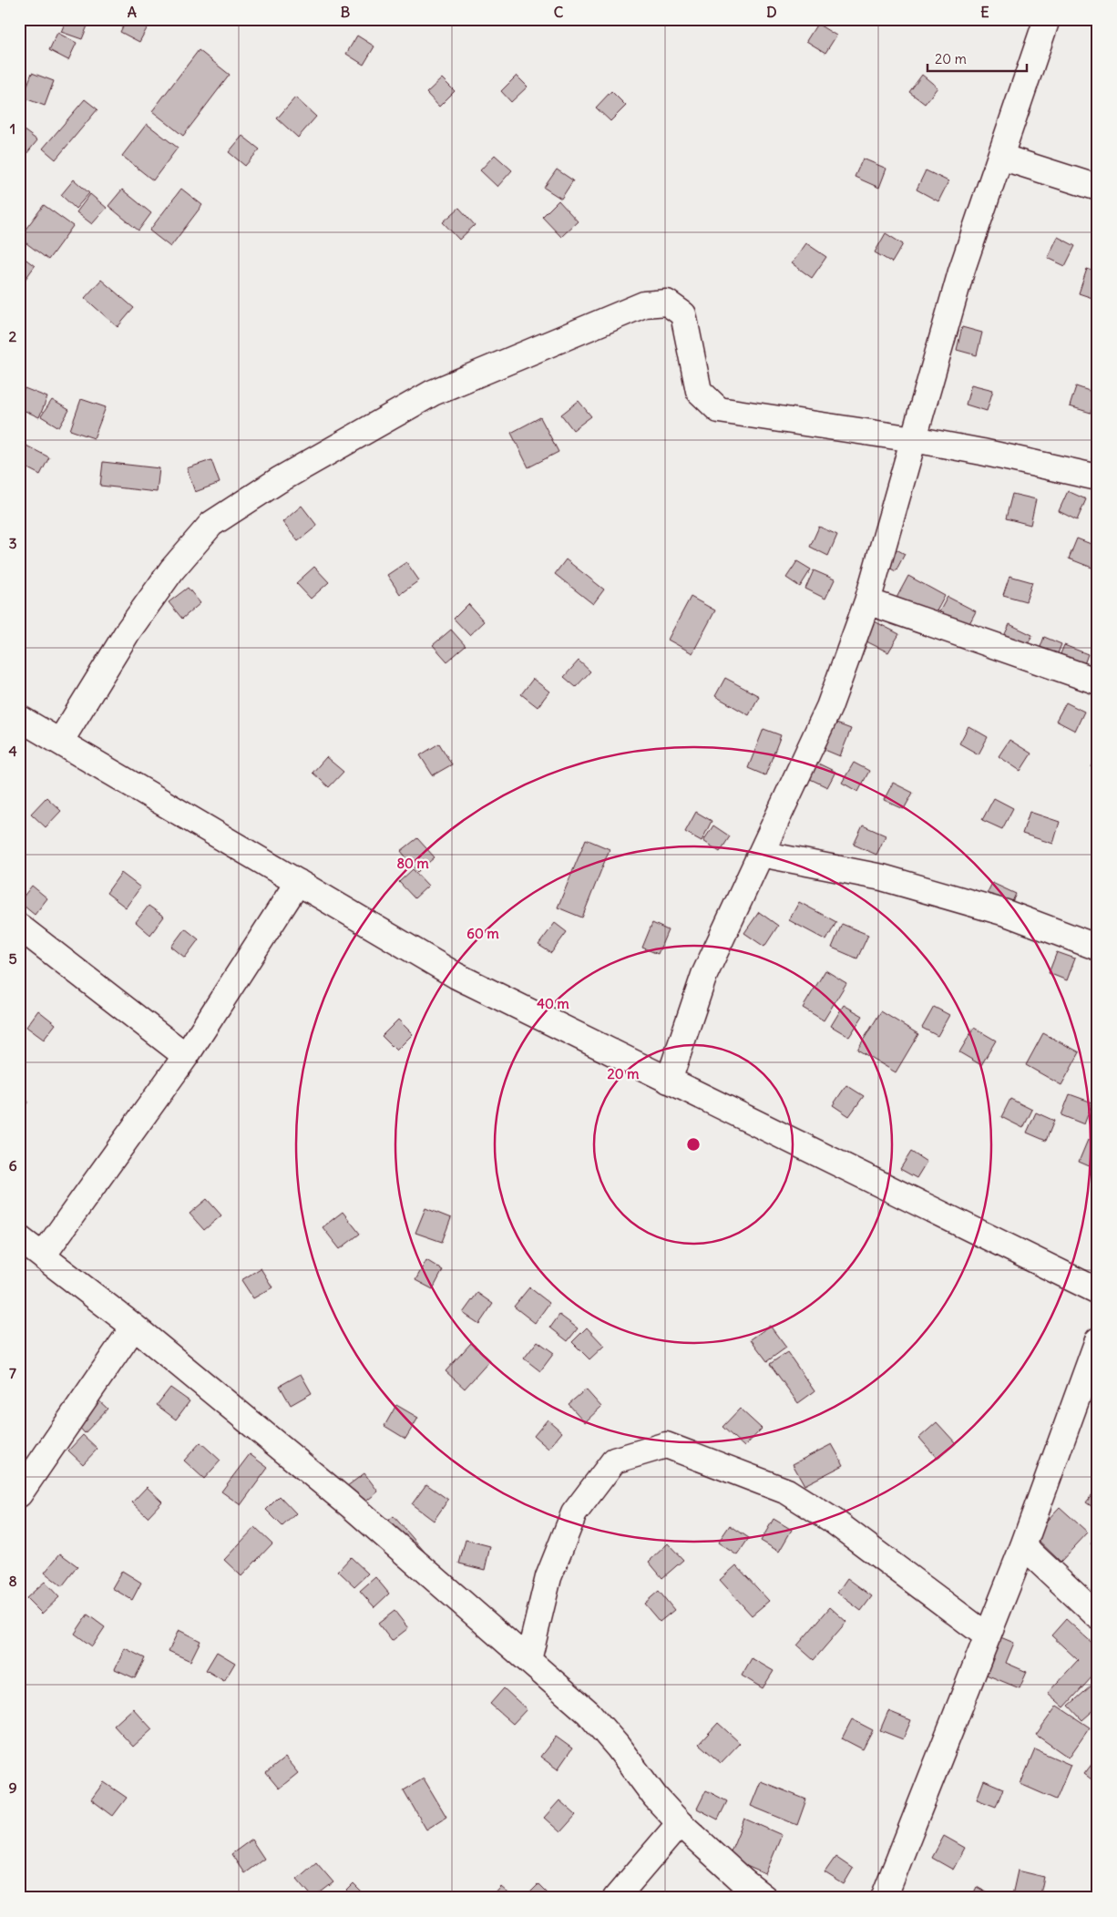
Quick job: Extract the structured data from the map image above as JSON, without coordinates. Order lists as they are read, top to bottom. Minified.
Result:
{"scale_bar":"20 m","grid":{"columns":["A","B","C","D","E"],"rows":["1","2","3","4","5","6","7","8","9"]},"rings":["80 m","60 m","40 m","20 m"]}
